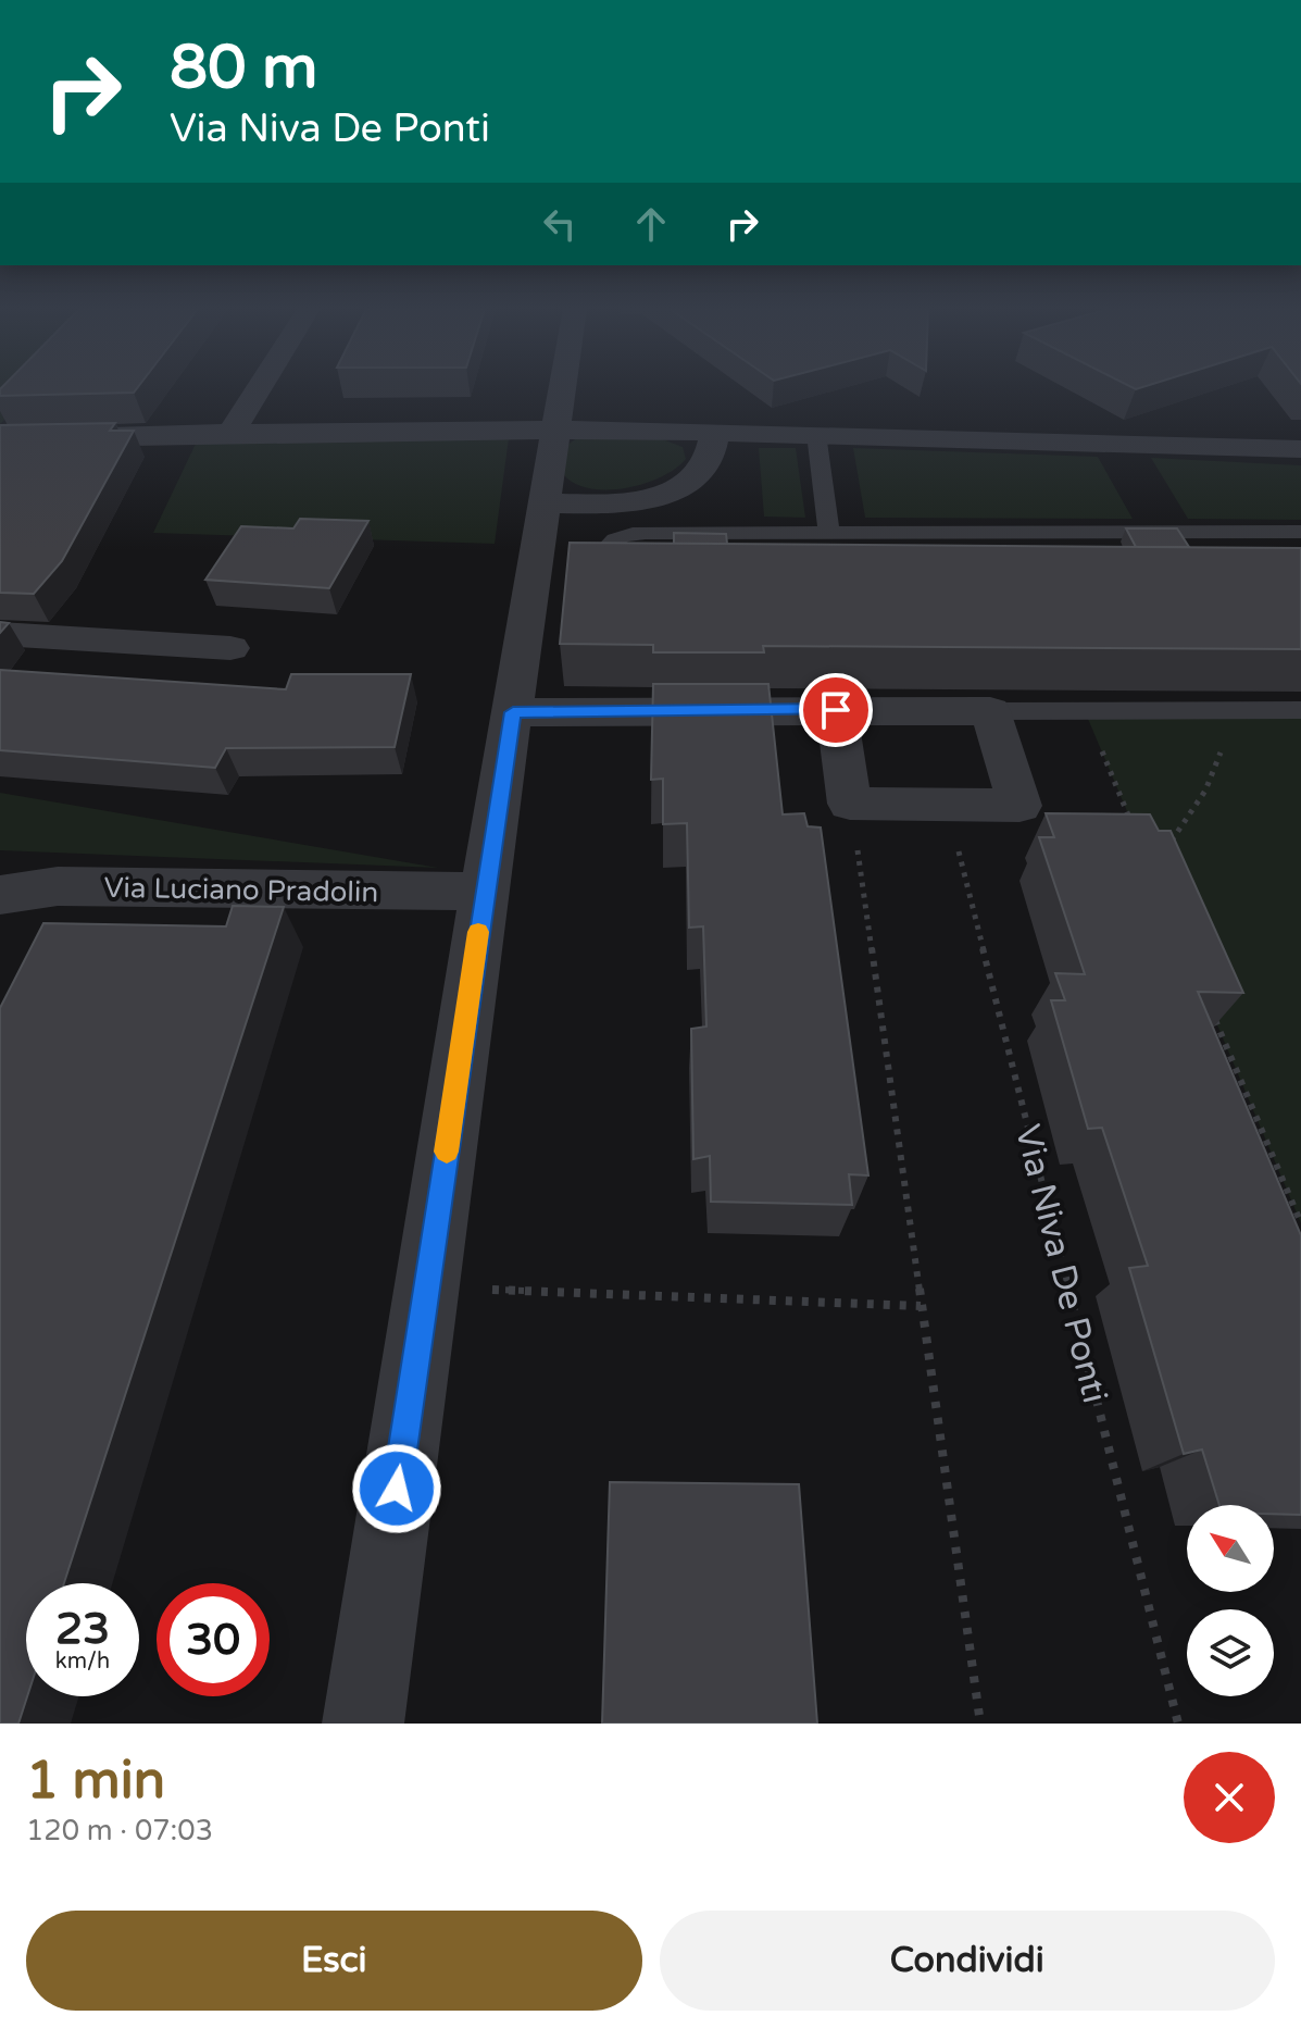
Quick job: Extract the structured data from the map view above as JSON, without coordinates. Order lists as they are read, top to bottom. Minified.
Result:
{"streets":{"street":["Via Luciano Pradolin"],"path":["Via Niva De Ponti"]},"north":"top left","page":{"turn":["80 m","Via Niva De Ponti"],"speed":"23 km/h","limit":"30","heading":["1 min","120 m · 07:03"],"buttons":["Esci","Condividi"]}}
